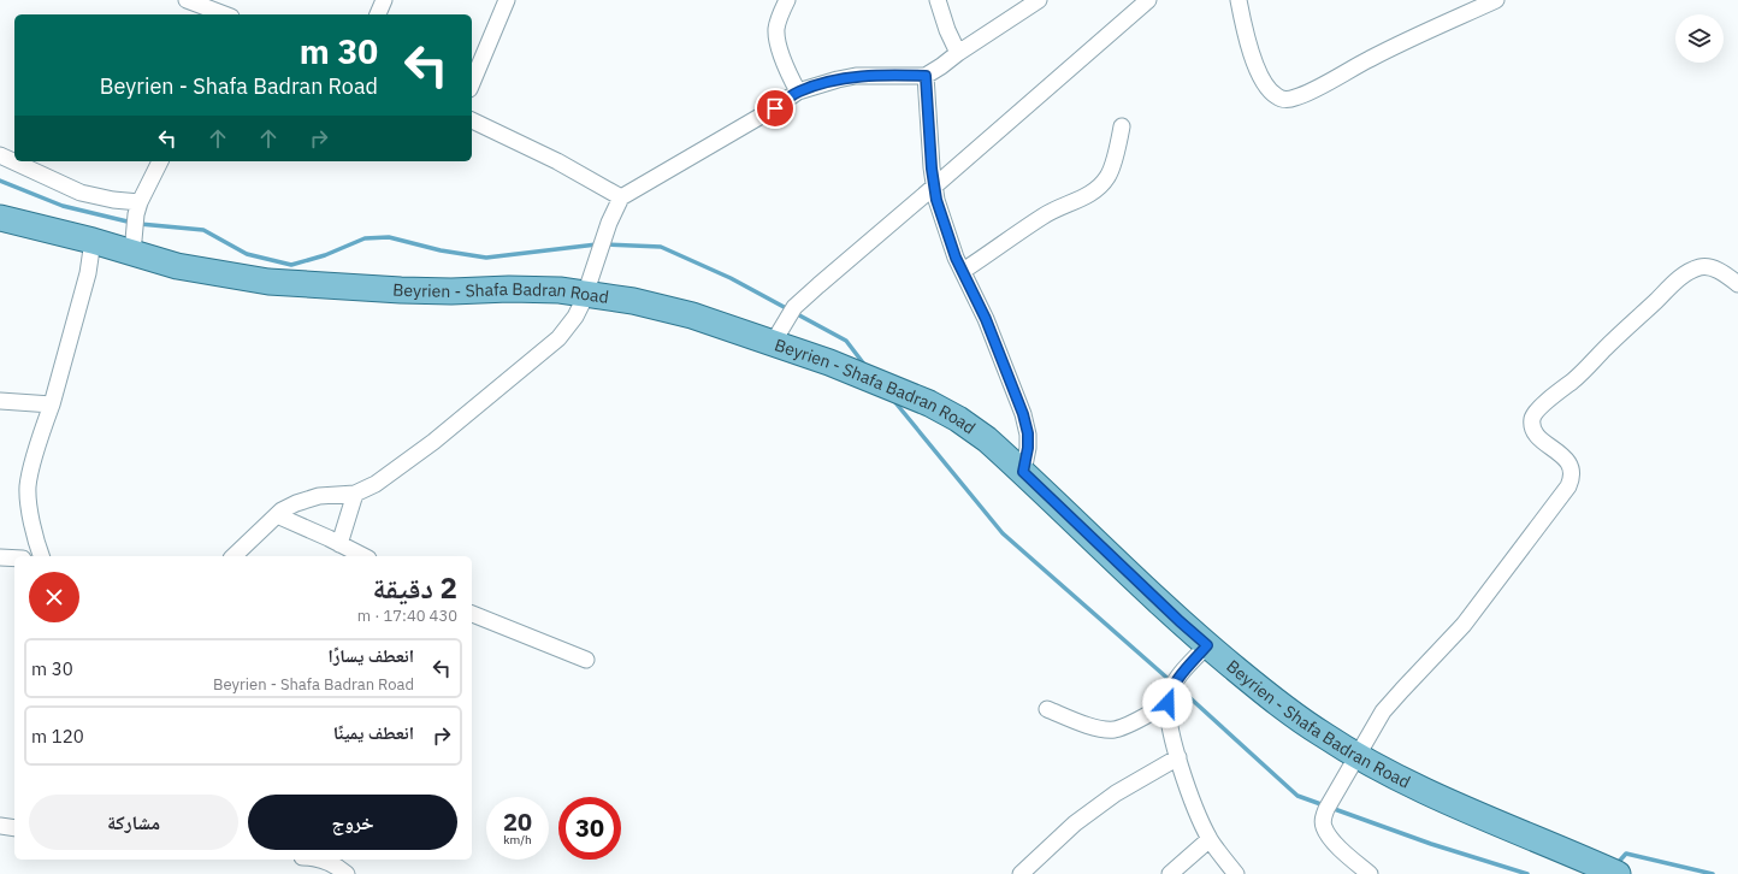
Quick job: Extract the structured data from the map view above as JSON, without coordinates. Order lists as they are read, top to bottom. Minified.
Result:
{"streets":{"main road":["Beyrien - Shafa Badran Road"]},"page":{"turn":["30 m","Beyrien - Shafa Badran Road"],"heading":["2 دقيقة","430 m · 17:40"],"list":[{"name":"انعطف يسارًا","note":"Beyrien - Shafa Badran Road","value":"30 m"},{"name":"انعطف يمينًا","value":"120 m"}],"buttons":["خروج","مشاركة"],"speed":"20 km/h","limit":"30"}}
